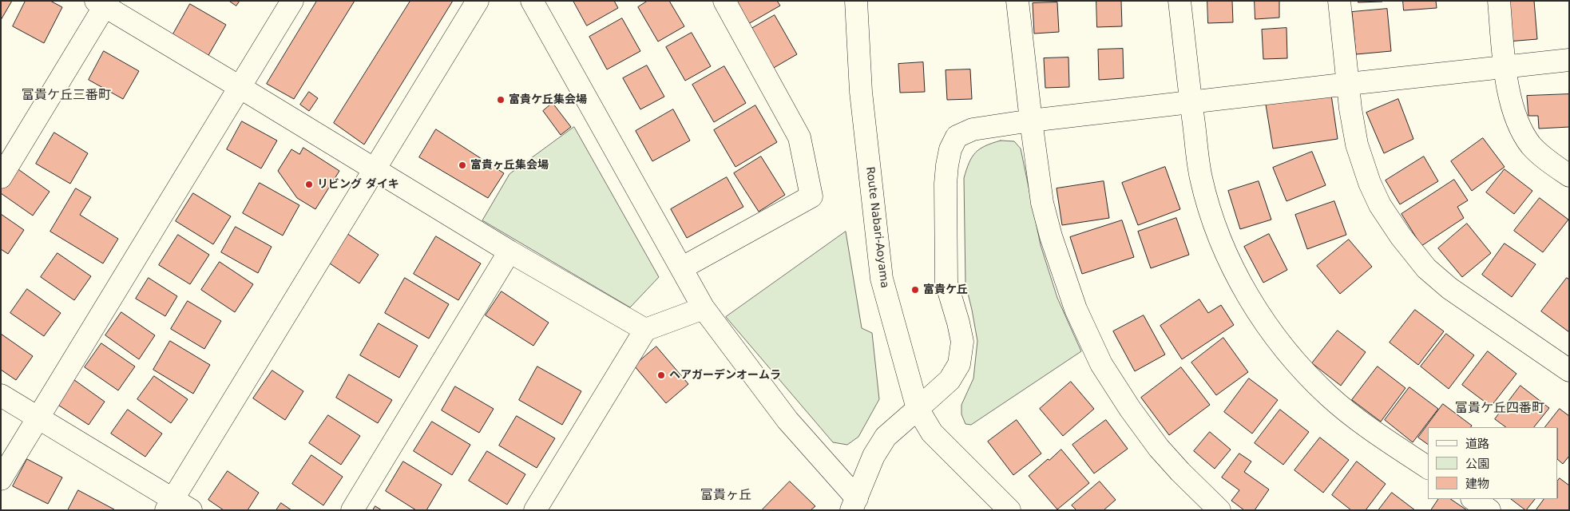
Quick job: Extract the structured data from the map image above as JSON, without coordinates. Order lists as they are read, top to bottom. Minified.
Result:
{"streets":{"street":["Route Nabari-Aoyama"]},"districts":["富貴ケ丘三番町","富貴ケ丘四番町","富貴ヶ丘"],"places":["富貴ケ丘集会場","富貴ヶ丘集会場","リビング ダイキ","富貴ケ丘","ヘアガーデンオームラ"],"legend":["道路","公園","建物"]}
